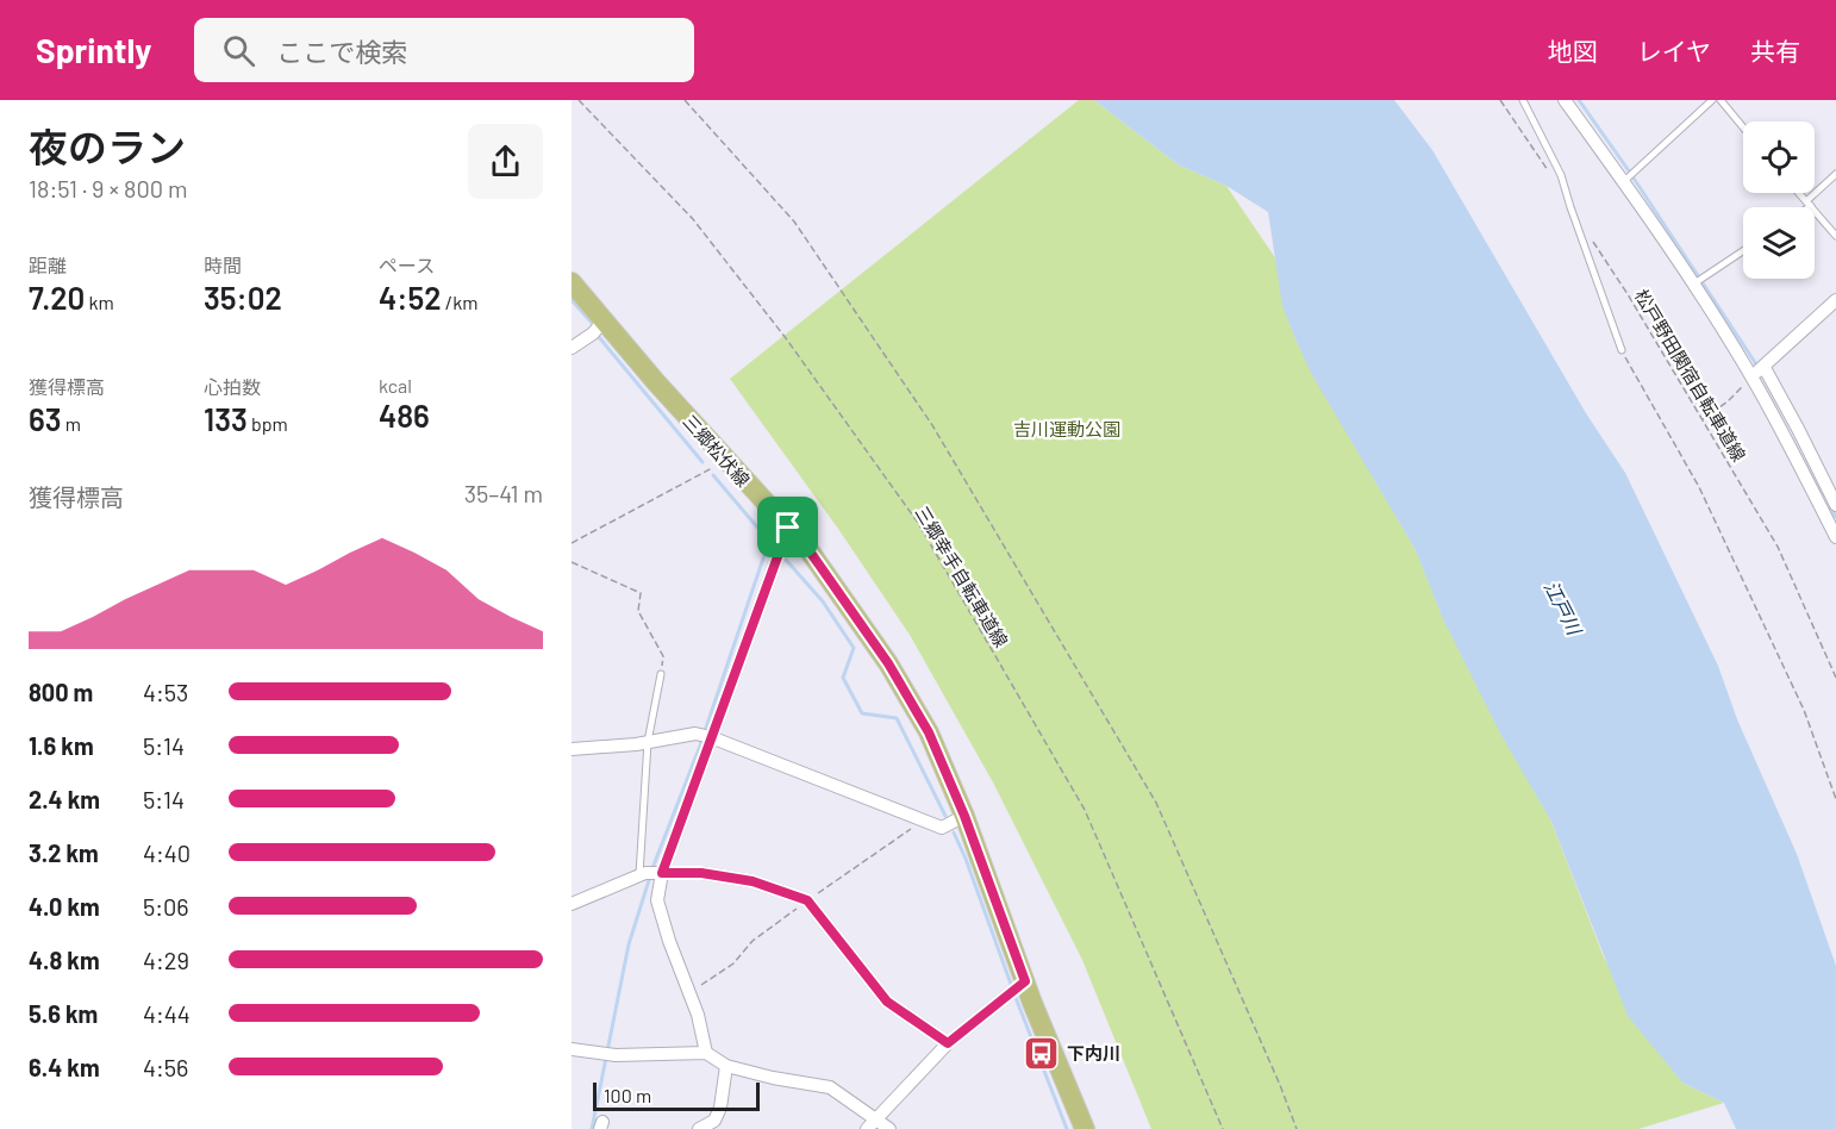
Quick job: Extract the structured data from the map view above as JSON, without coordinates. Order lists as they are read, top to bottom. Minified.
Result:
{"streets":{"main road":["三郷松伏線"],"path":["松戸野田関宿自転車道線","三郷幸手自転車道線"]},"water":["江戸川"],"parks":["吉川運動公園"],"places":{"bus stop":["下内川"]},"scale_bar":"100 m","page":{"header":"Sprintly","search":"ここで検索","nav":["地図","レイヤ","共有"],"heading":["夜のラン","18:51 · 9 × 800 m"],"stats":[["距離","7.20 km"],["時間","35:02"],["ペース","4:52 /km"],["獲得標高","63 m"],["心拍数","133 bpm"],["kcal","486"]],"chart":["獲得標高","35–41 m"],"list":[{"name":"800 m","note":"4:53"},{"name":"1.6 km","note":"5:14"},{"name":"2.4 km","note":"5:14"},{"name":"3.2 km","note":"4:40"},{"name":"4.0 km","note":"5:06"},{"name":"4.8 km","note":"4:29"},{"name":"5.6 km","note":"4:44"},{"name":"6.4 km","note":"4:56"}],"scale":"100 m"}}
